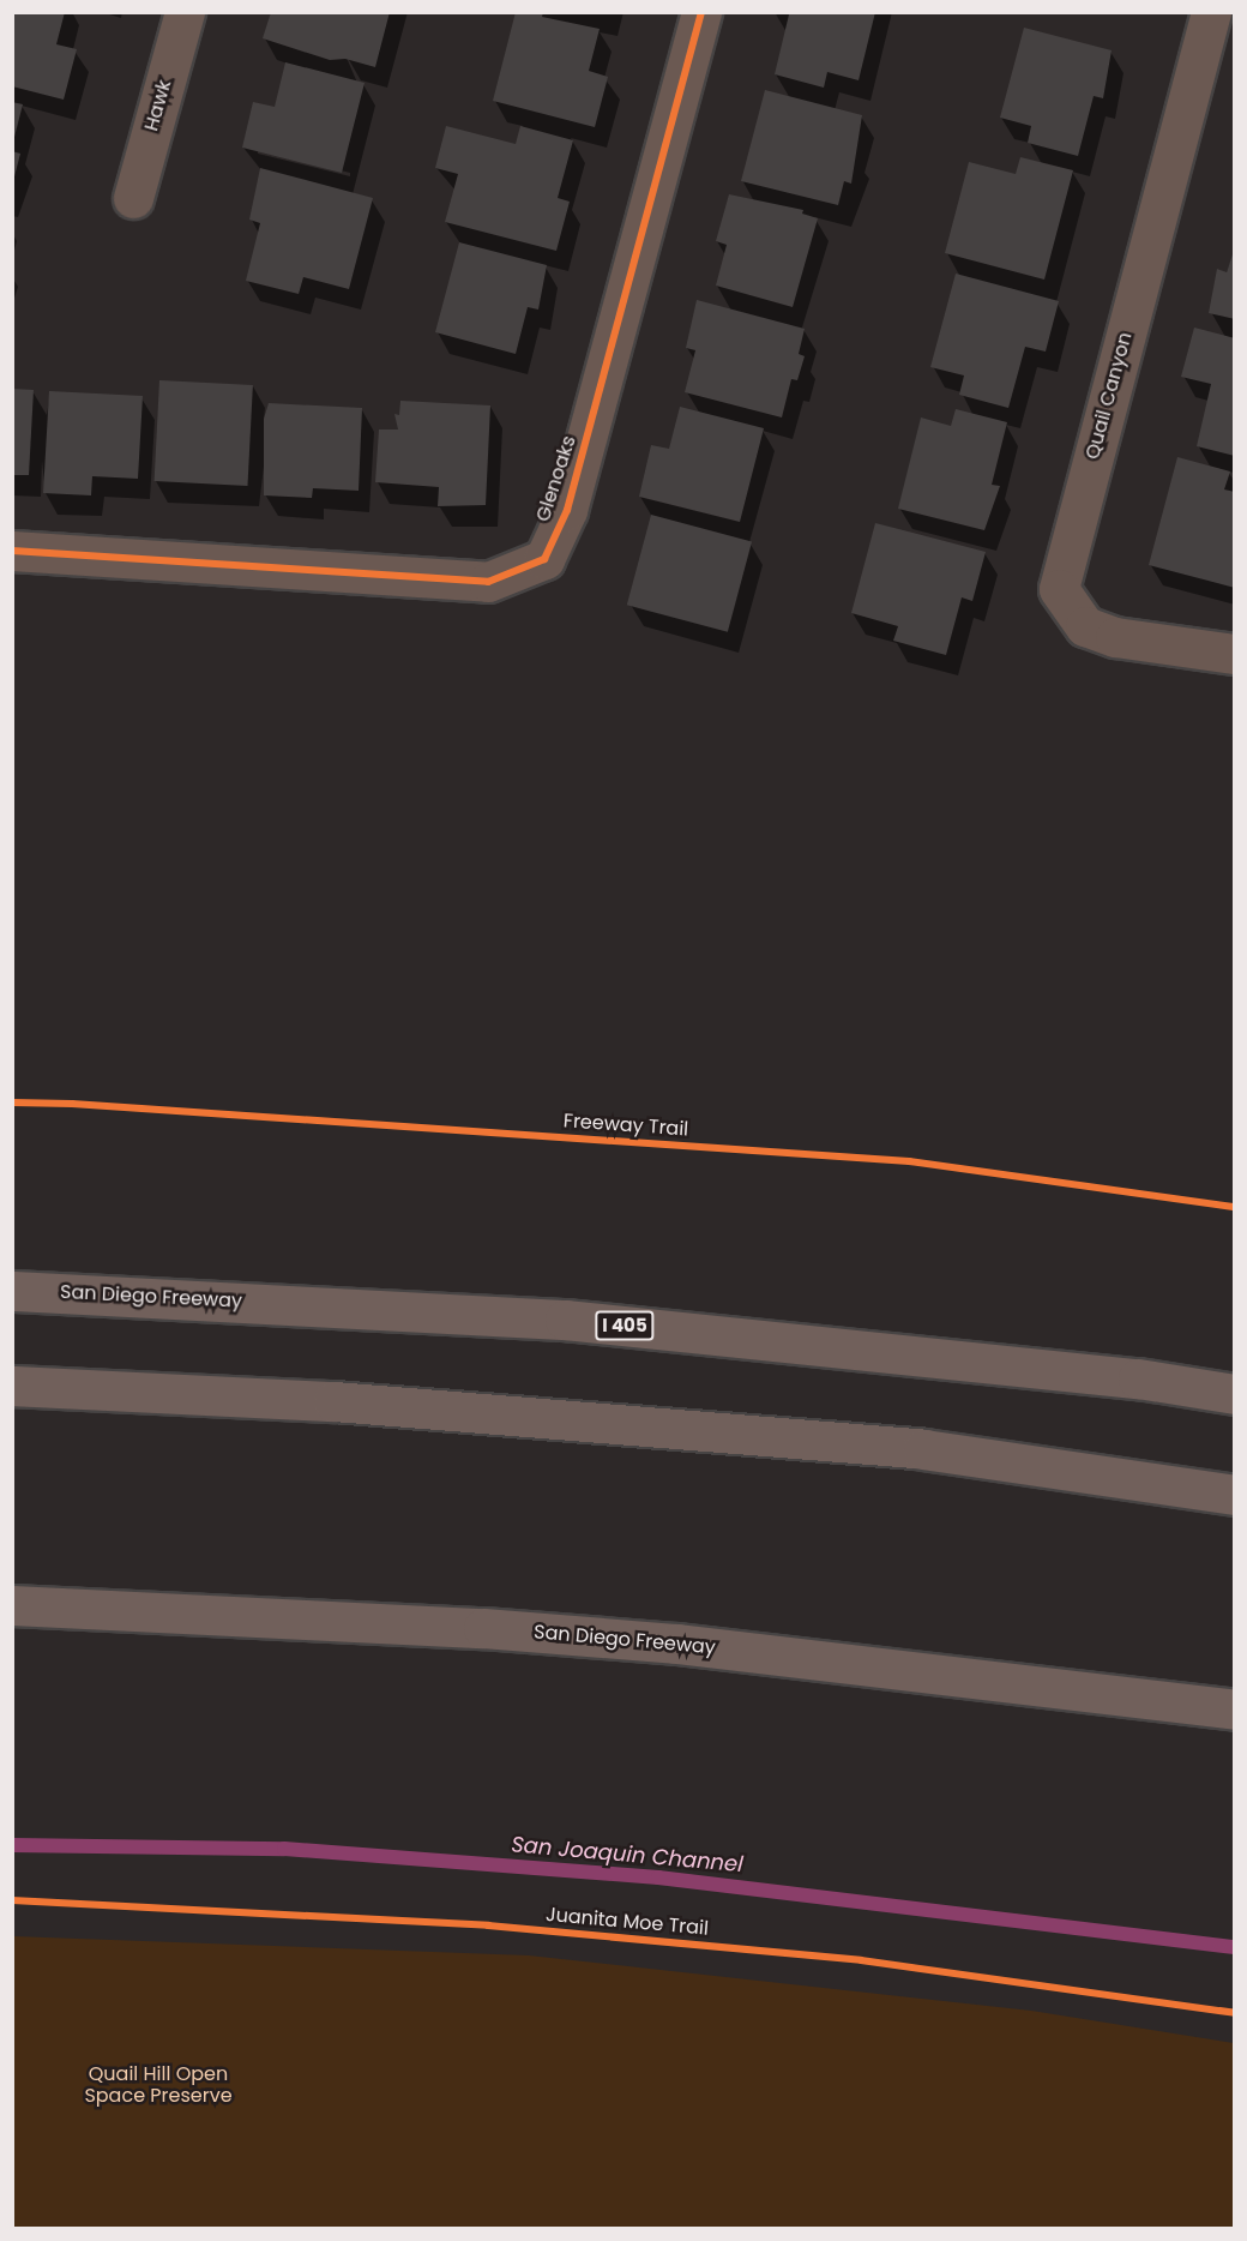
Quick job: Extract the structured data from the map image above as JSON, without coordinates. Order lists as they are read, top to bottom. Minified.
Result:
{"streets":{"highway":["San Diego Freeway","I 405"],"street":["Hawk","Quail Canyon","Glenoaks"],"cycle path":["Freeway Trail","Juanita Moe Trail"]},"water":["San Joaquin Channel"],"parks":["Quail Hill Open Space Preserve"]}
